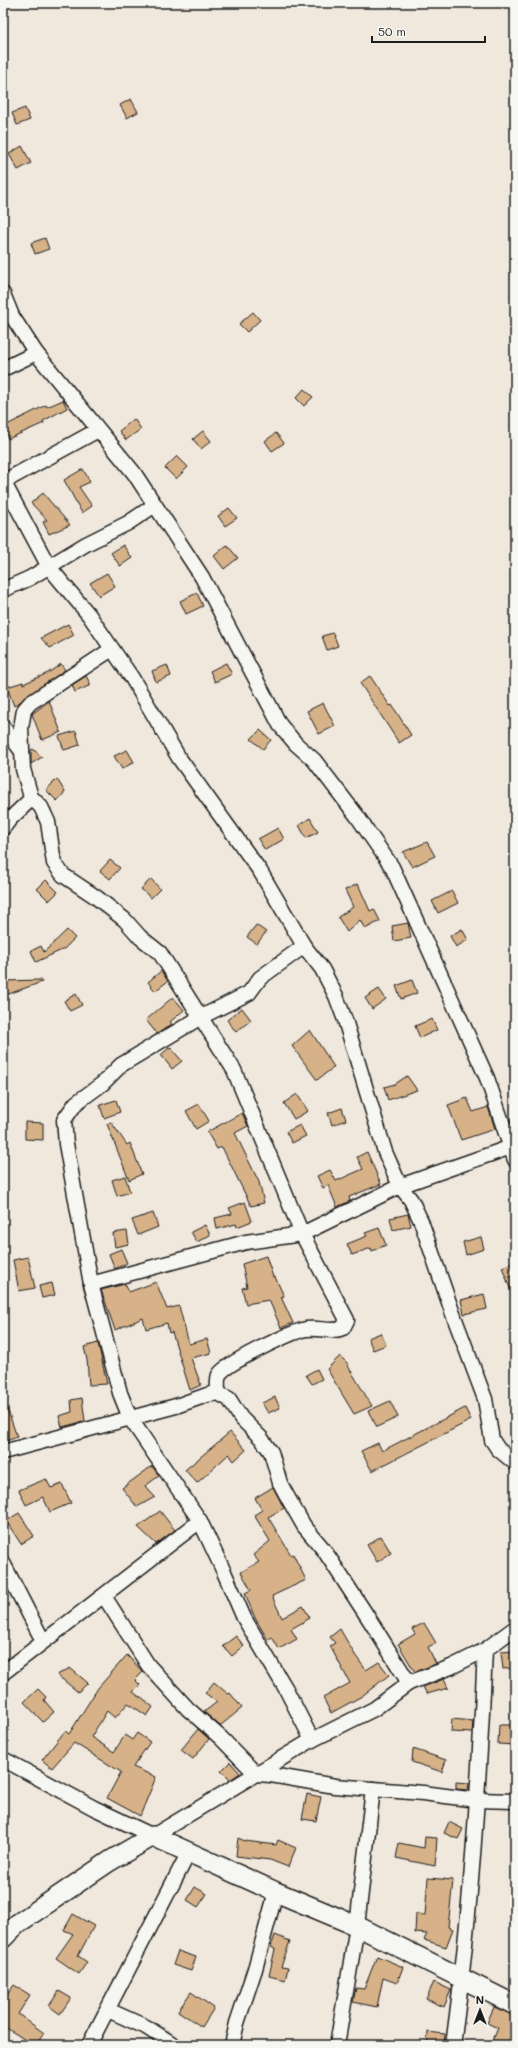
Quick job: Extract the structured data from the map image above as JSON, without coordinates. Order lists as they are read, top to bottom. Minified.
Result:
{"scale_bar":"50 m","north":"top"}
